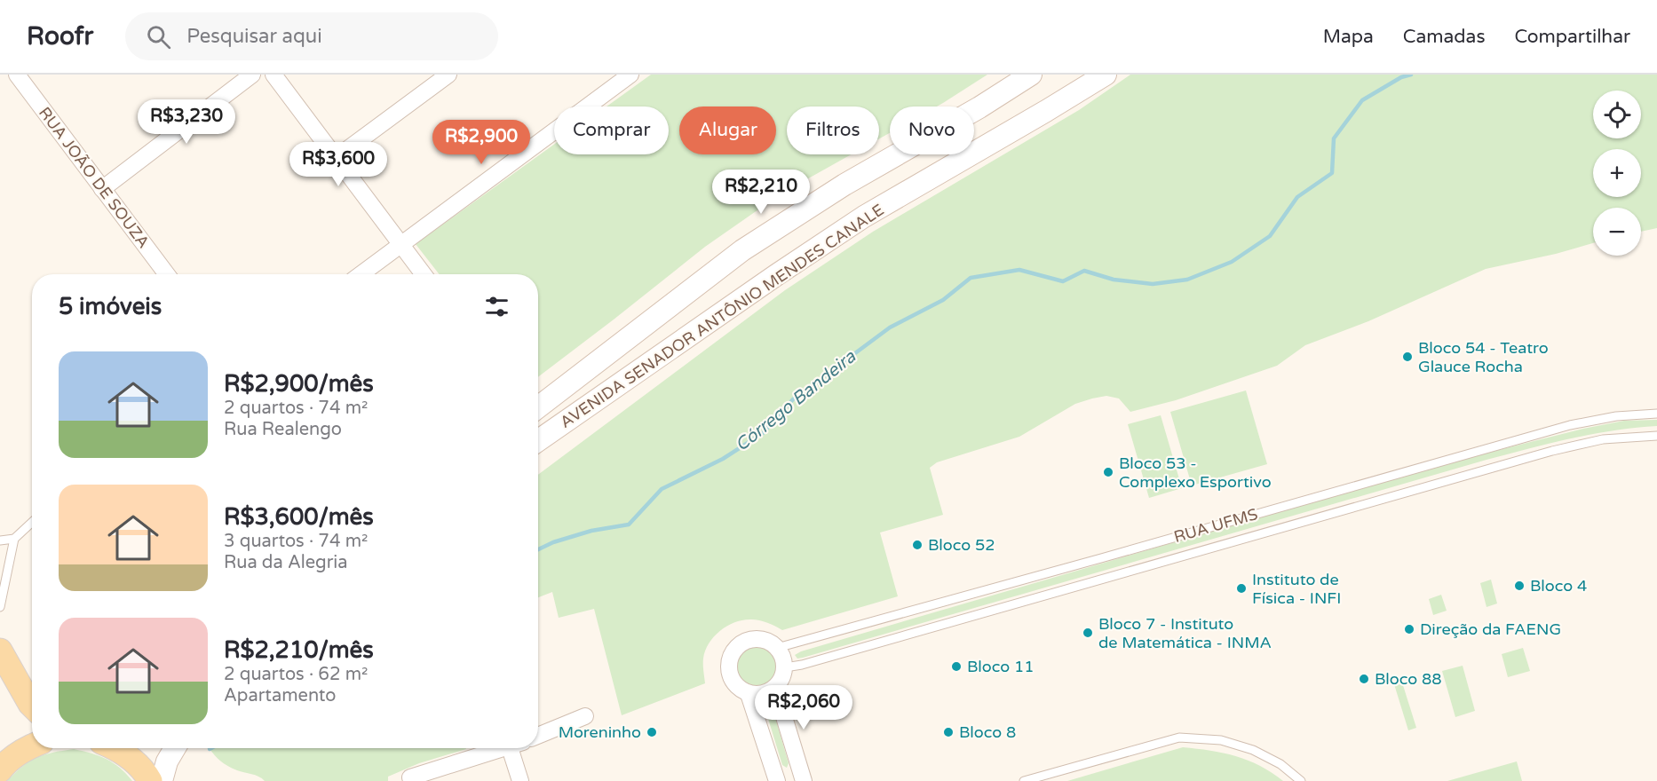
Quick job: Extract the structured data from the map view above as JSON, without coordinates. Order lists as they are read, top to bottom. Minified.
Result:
{"streets":{"main road":["AVENIDA SENADOR ANTÔNIO MENDES CANALE"],"street":["RUA JOÃO DE SOUZA"],"lane":["RUA UFMS"]},"water":["Córrego Bandeira"],"places":["Bloco 54 - Teatro Glauce Rocha","Bloco 53 - Complexo Esportivo","Bloco 52","Bloco 4","Instituto de Física - INFI","Direção da FAENG","Bloco 7 - Instituto de Matemática - INMA","Bloco 11","Bloco 88","Moreninho","Bloco 8"],"page":{"header":"Roofr","search":"Pesquisar aqui","nav":["Mapa","Camadas","Compartilhar"],"map_buttons":["+","−"],"price":["R$3,230","R$2,900","R$3,600","R$2,210","R$2,060"],"chip":["Comprar","Alugar","Filtros","Novo"],"heading":"5 imóveis","list":[{"name":"R$2,900/mês","note":"2 quartos · 74 m² · Rua Realengo"},{"name":"R$3,600/mês","note":"3 quartos · 74 m² · Rua da Alegria"},{"name":"R$2,210/mês","note":"2 quartos · 62 m² · Apartamento"}]}}
